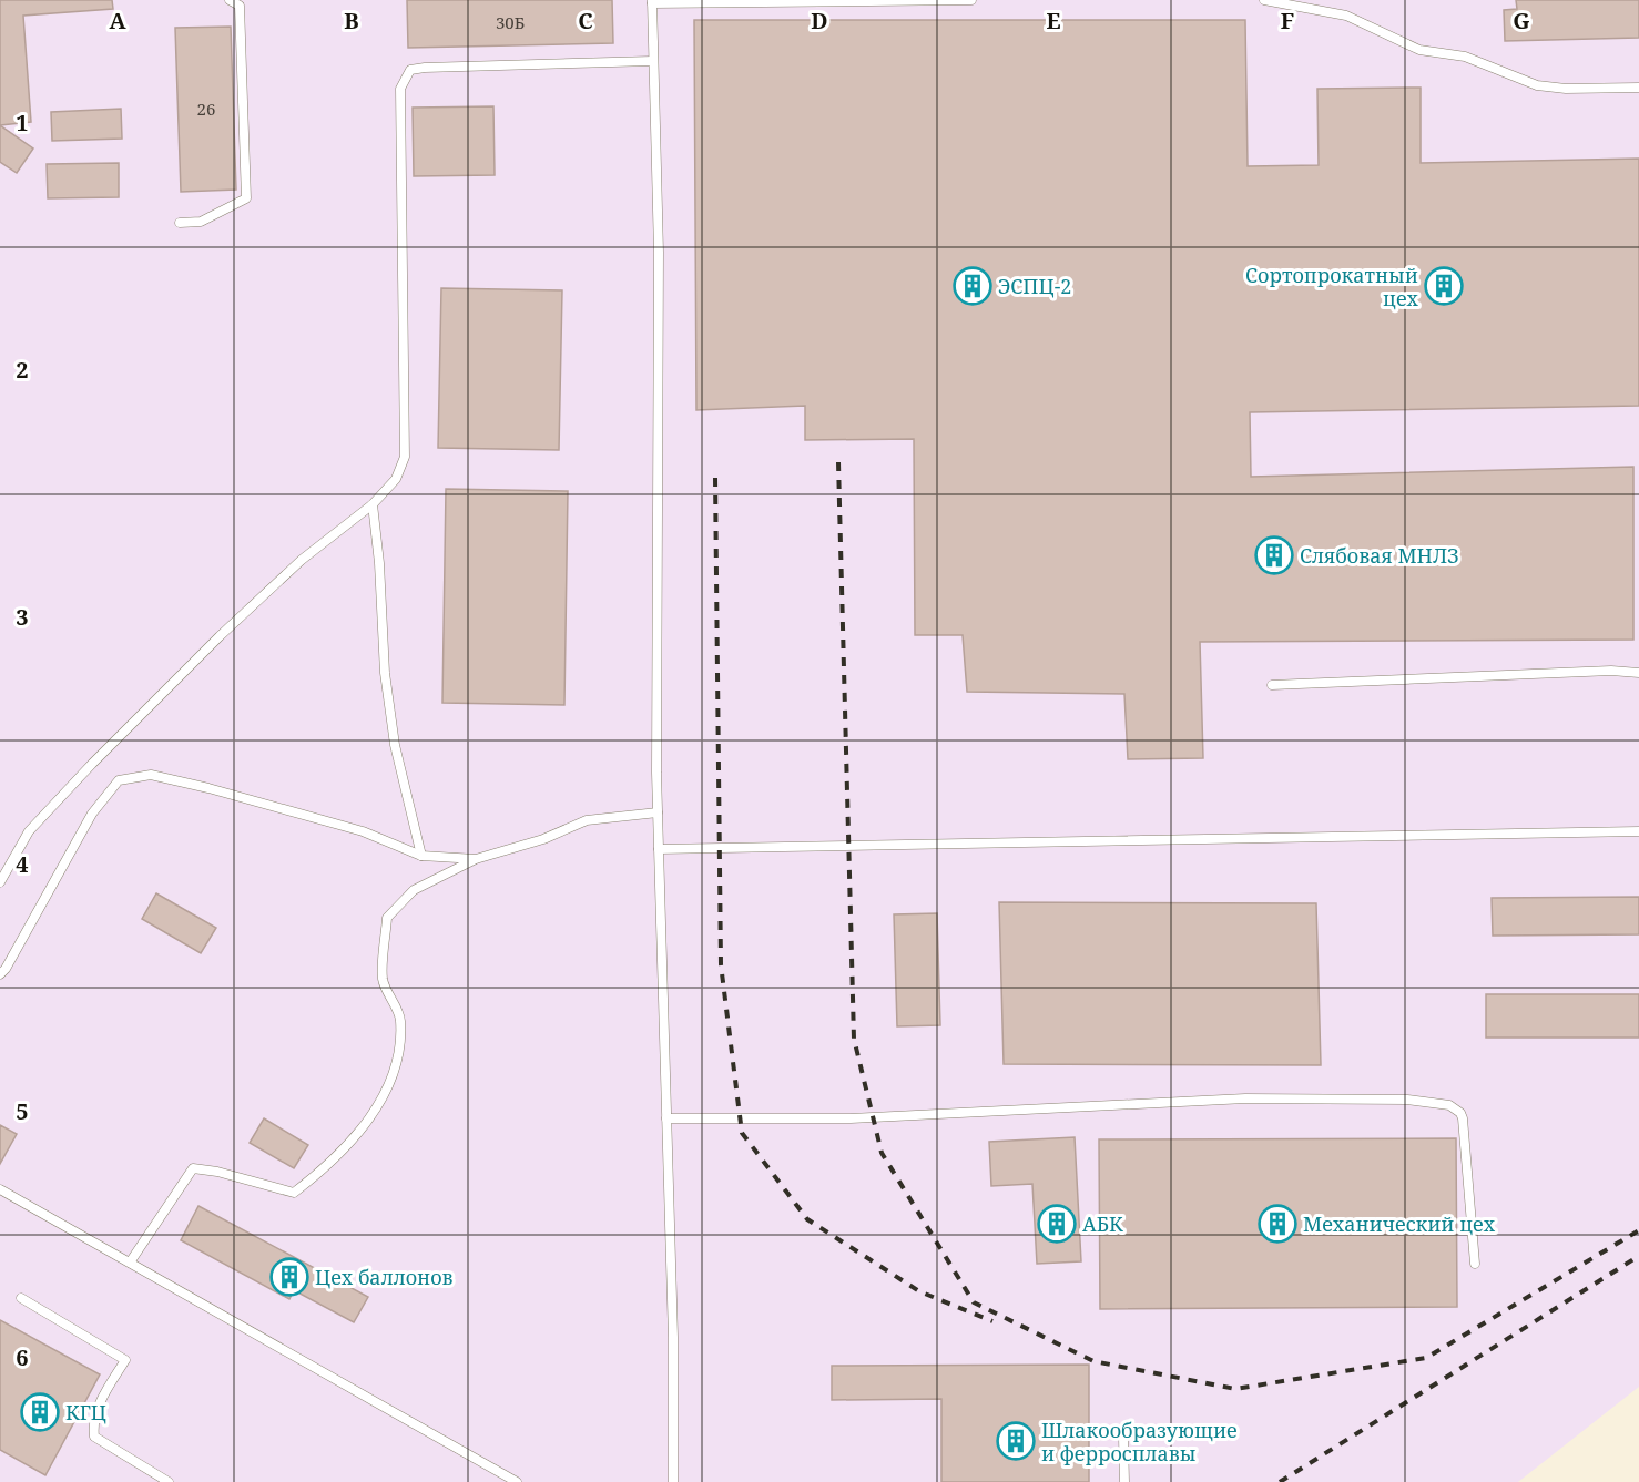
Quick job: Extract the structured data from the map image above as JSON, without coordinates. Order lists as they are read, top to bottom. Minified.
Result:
{"places":{"building":["ЭСПЦ-2","Сортопрокатный цех","Слябовая МНЛЗ","АБК","Механический цех","Цех баллонов","КГЦ","Шлакообразующие и ферросплавы"]},"house_numbers":["30Б","26"],"grid":{"columns":["A","B","C","D","E","F","G"],"rows":["1","2","3","4","5","6"]}}
